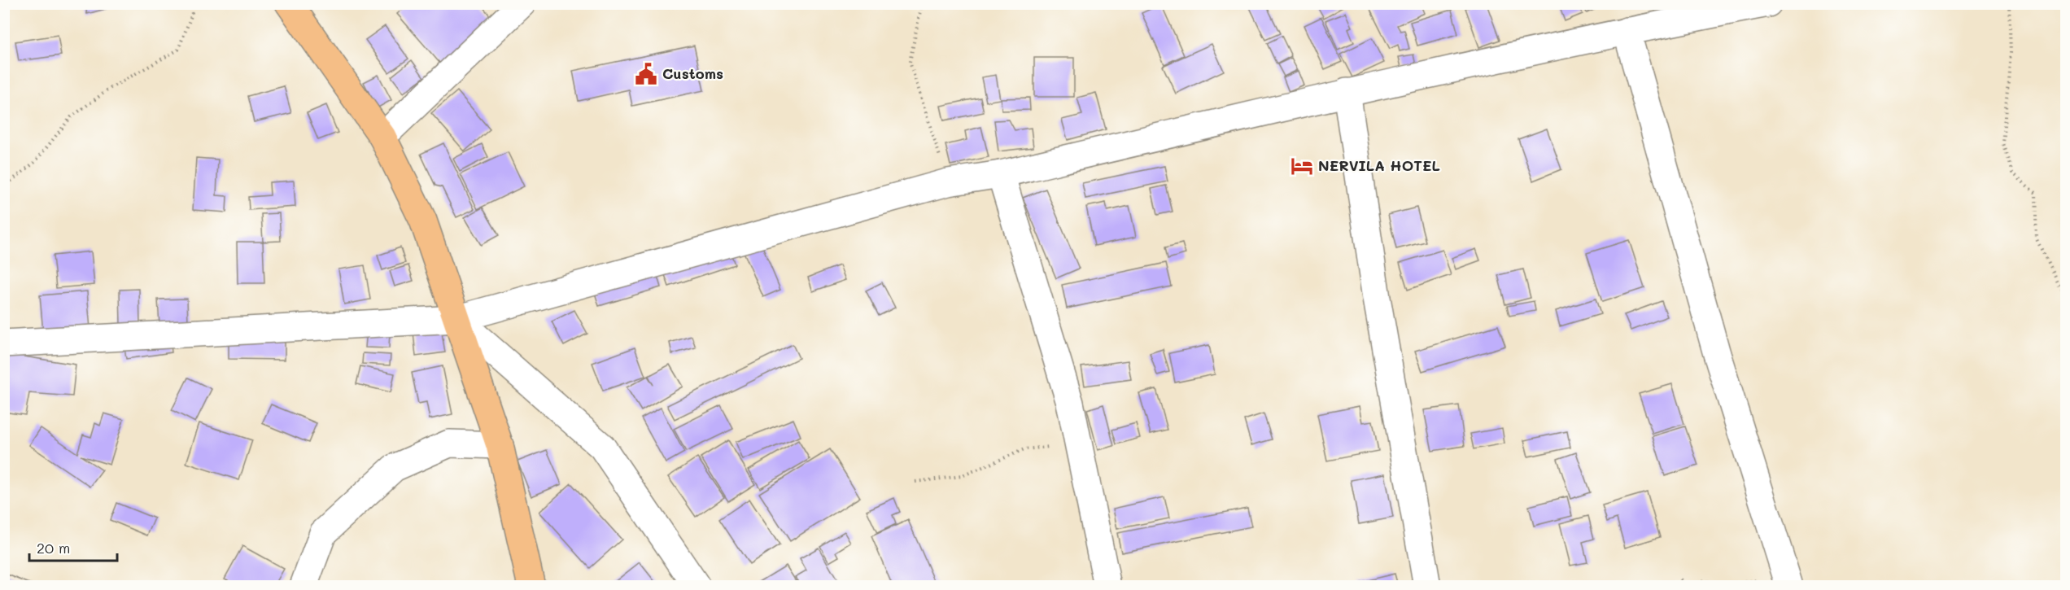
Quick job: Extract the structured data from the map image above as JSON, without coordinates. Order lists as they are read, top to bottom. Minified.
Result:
{"places":{"public building":["Customs"],"hotel":["NERVILA HOTEL"]},"scale_bar":"20 m"}
